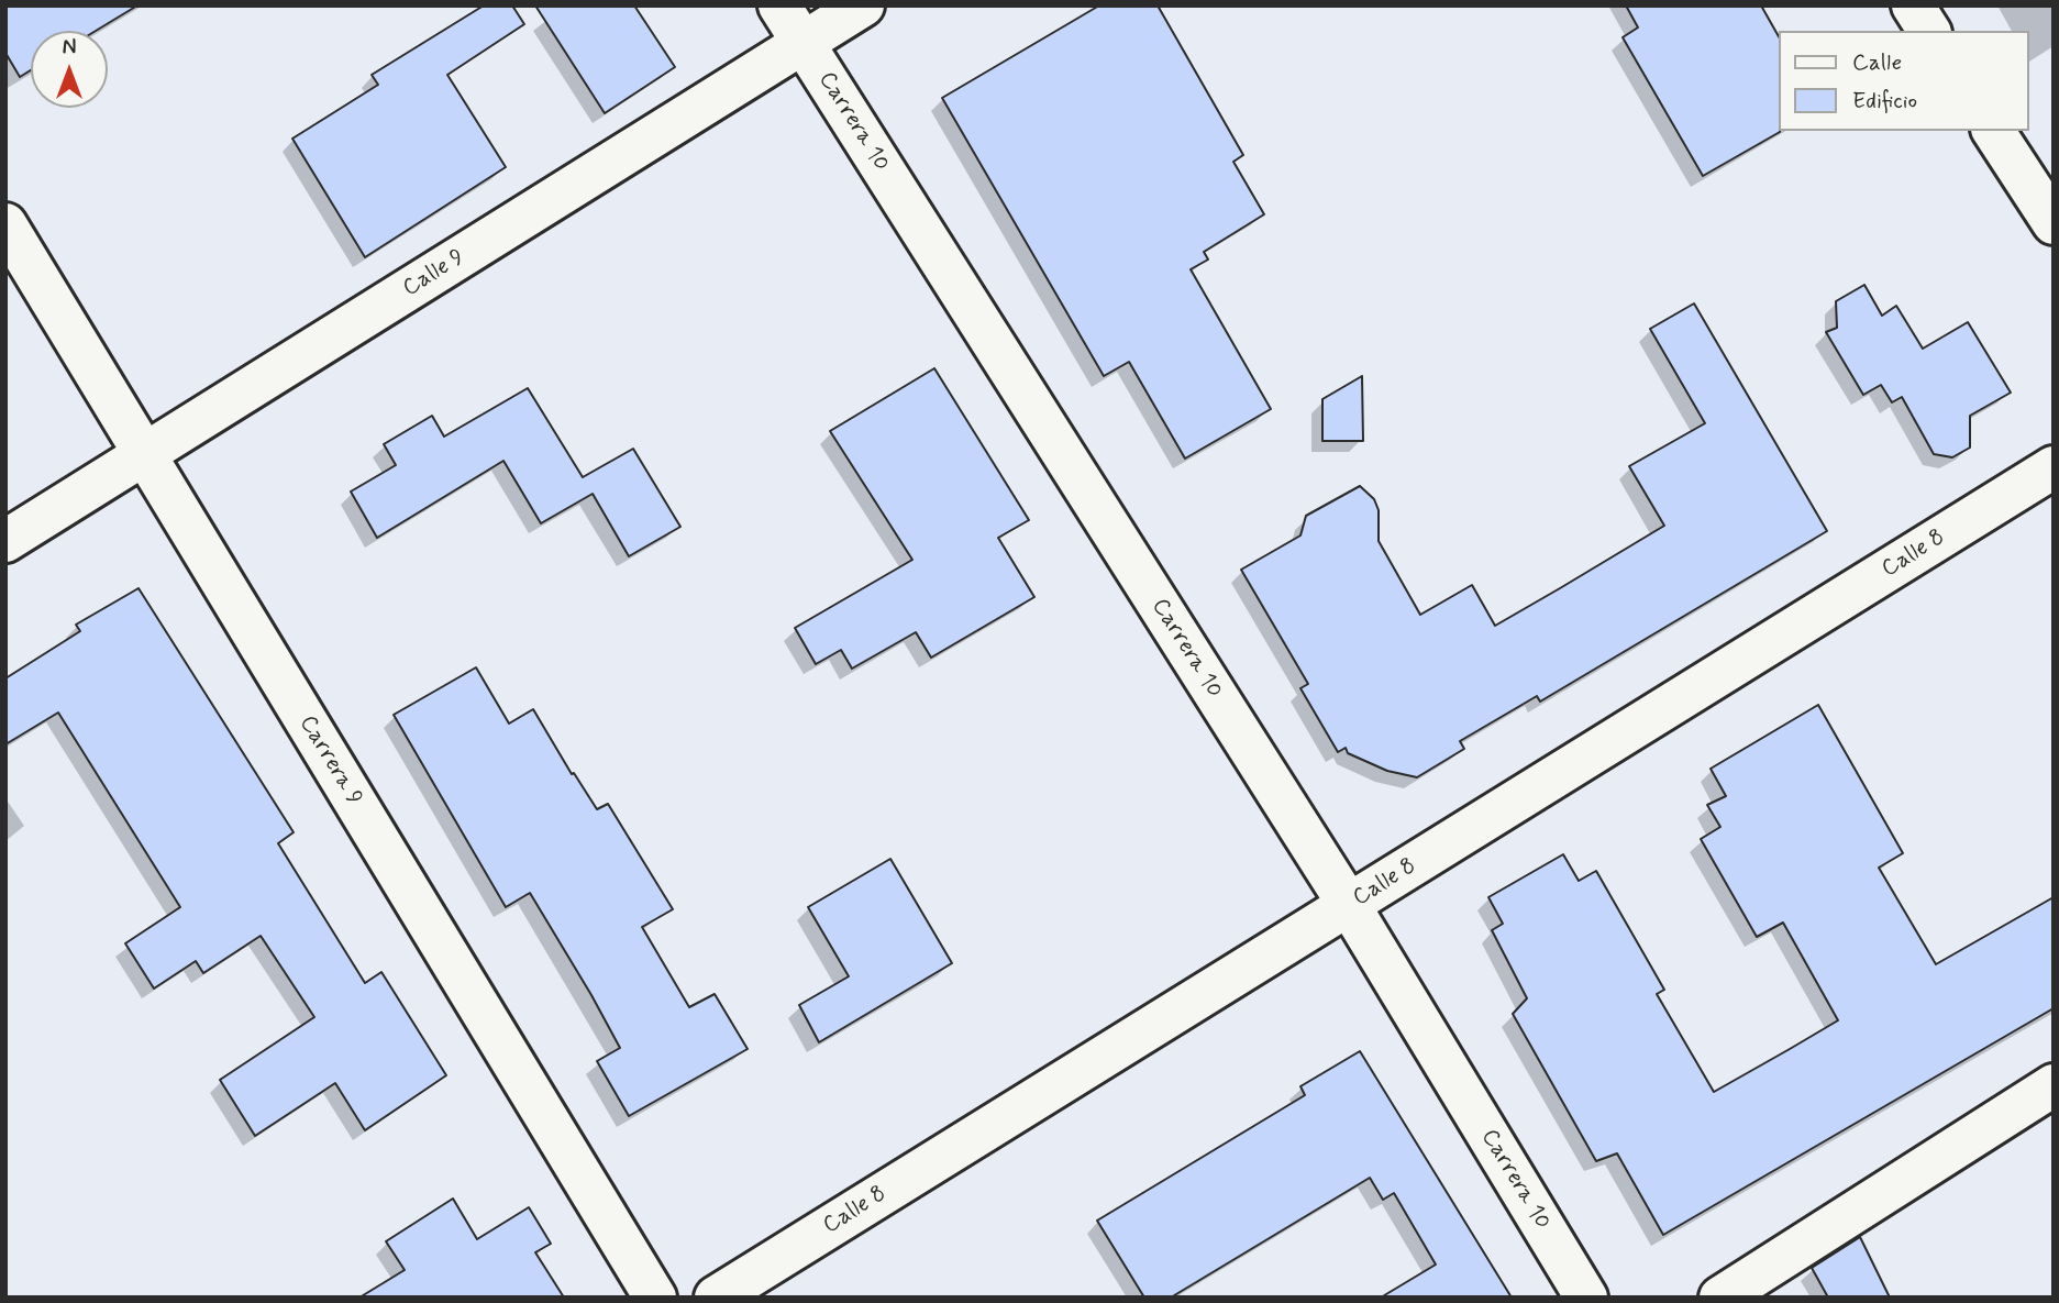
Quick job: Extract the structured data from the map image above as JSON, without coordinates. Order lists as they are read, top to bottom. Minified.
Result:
{"streets":{"street":["Carrera 10","Calle 9","Calle 8","Carrera 9"]},"crossings":[["Carrera 10","Calle 9"],["Carrera 10","Calle 8"],["Calle 9","Carrera 9"]],"legend":["Calle","Edificio"],"north":"top"}
